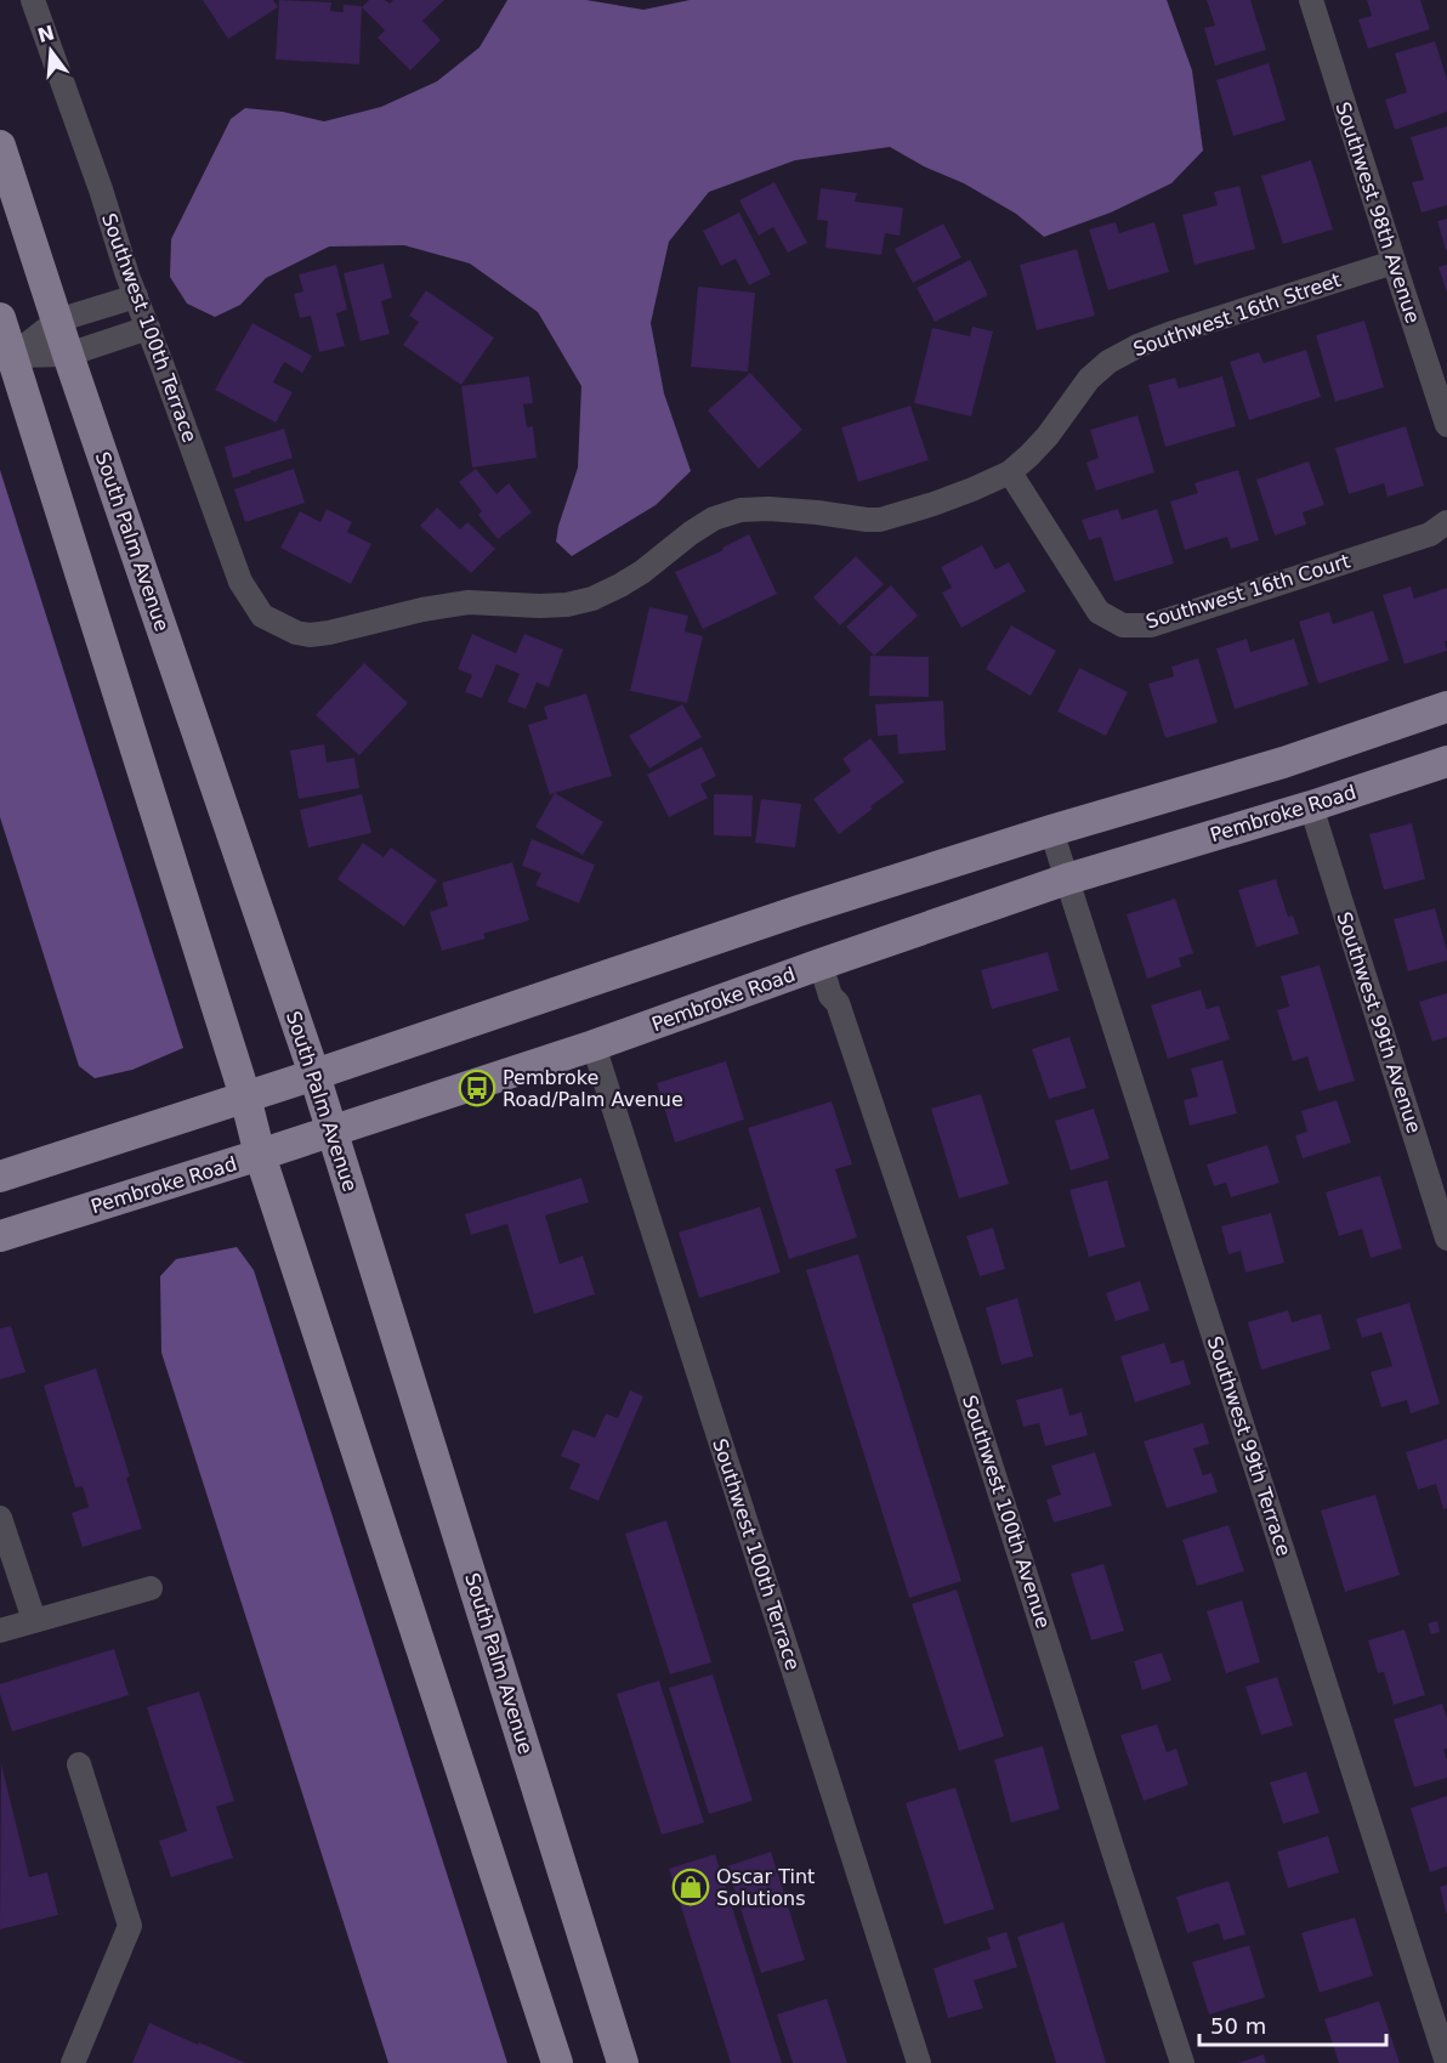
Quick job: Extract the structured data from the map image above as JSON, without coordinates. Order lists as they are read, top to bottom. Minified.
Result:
{"streets":{"main road":["South Palm Avenue","Pembroke Road"],"street":["Southwest 98th Avenue","Southwest 16th Street","Southwest 100th Terrace","Southwest 16th Court","Southwest 99th Avenue","Southwest 99th Terrace","Southwest 100th Avenue"]},"crossings":[["Southwest 98th Avenue","Southwest 16th Street"],["Southwest 16th Street","Southwest 100th Terrace"],["Southwest 16th Street","Southwest 16th Court"],["Southwest 100th Terrace","Pembroke Road"],["South Palm Avenue","Pembroke Road"],["Pembroke Road","Southwest 99th Avenue"],["Pembroke Road","Southwest 99th Terrace"],["Pembroke Road","Southwest 100th Avenue"]],"places":{"bus stop":["Pembroke Road/Palm Avenue"],"shop":["Oscar Tint Solutions"]},"scale_bar":"50 m","north":"top"}
